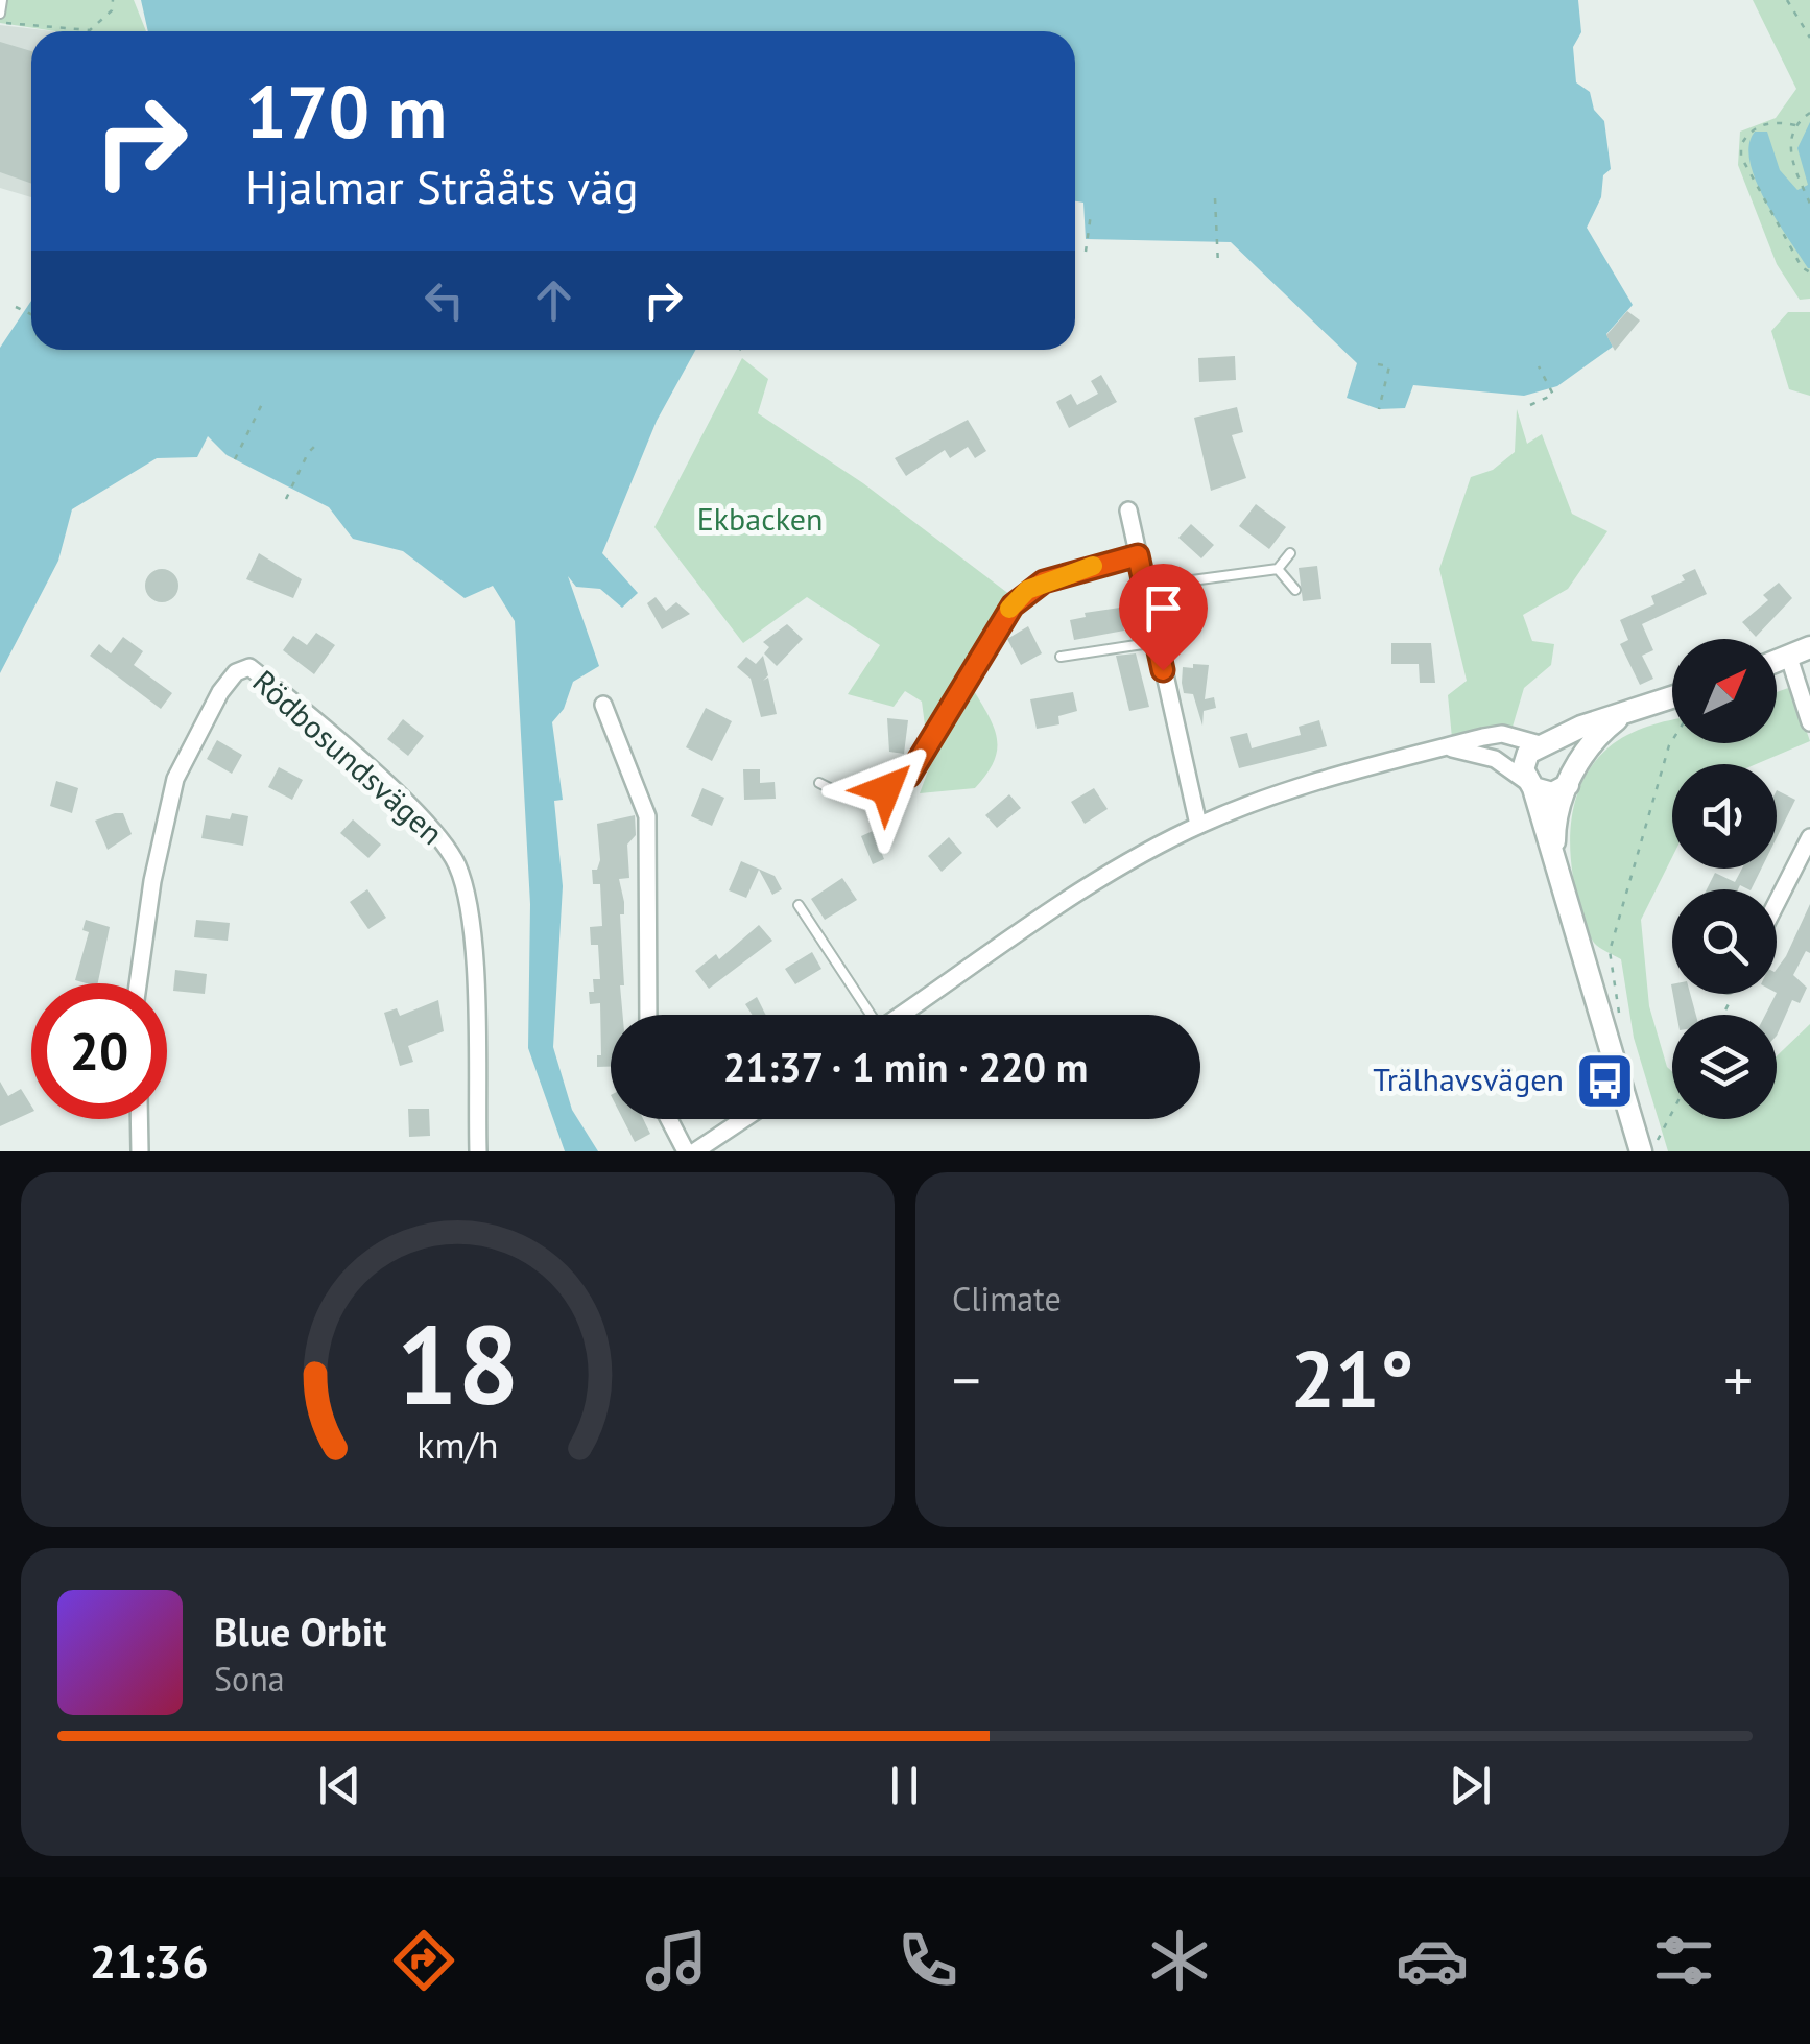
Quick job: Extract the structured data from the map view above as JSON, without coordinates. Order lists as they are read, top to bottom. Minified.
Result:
{"streets":{"street":["Rödbosundsvägen"]},"parks":["Ekbacken"],"places":{"bus stop":["Trälhavsvägen"]},"north":"top right","page":{"turn":["170 m","Hjalmar Strååts väg"],"limit":"20","trip":"21:37 · 1 min · 220 m","tile":"Climate","heat":["−","21°","+"],"song":["Blue Orbit","Sona"],"tabs":"21:36","gauge":["18","km/h"]}}
